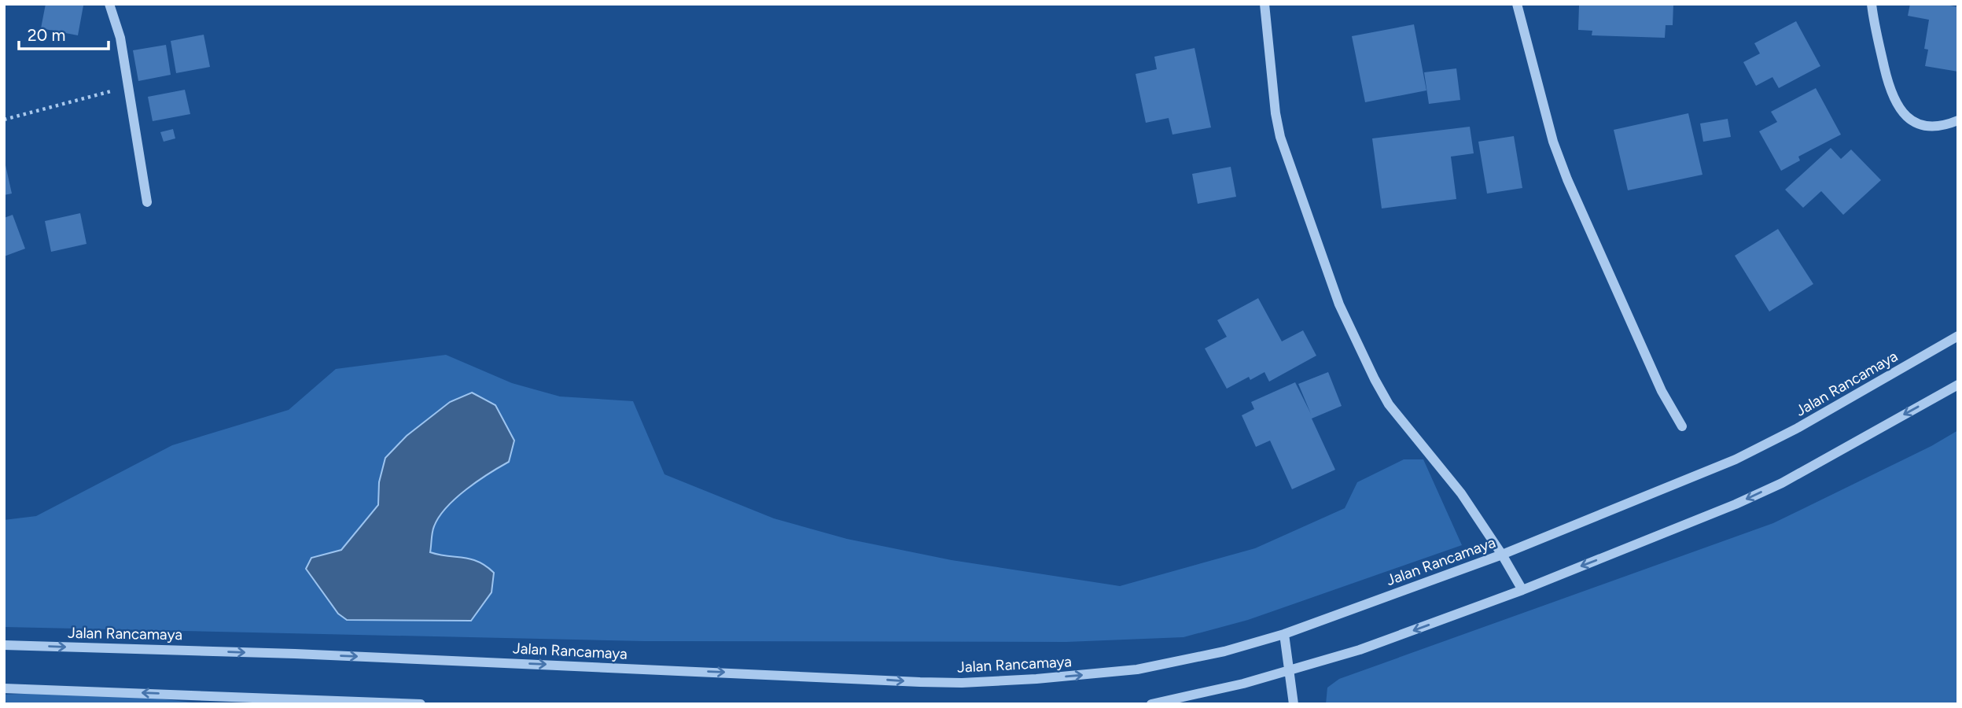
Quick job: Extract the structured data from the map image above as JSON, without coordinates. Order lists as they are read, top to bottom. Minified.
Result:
{"streets":{"street":["Jalan Rancamaya"]},"scale_bar":"20 m"}
